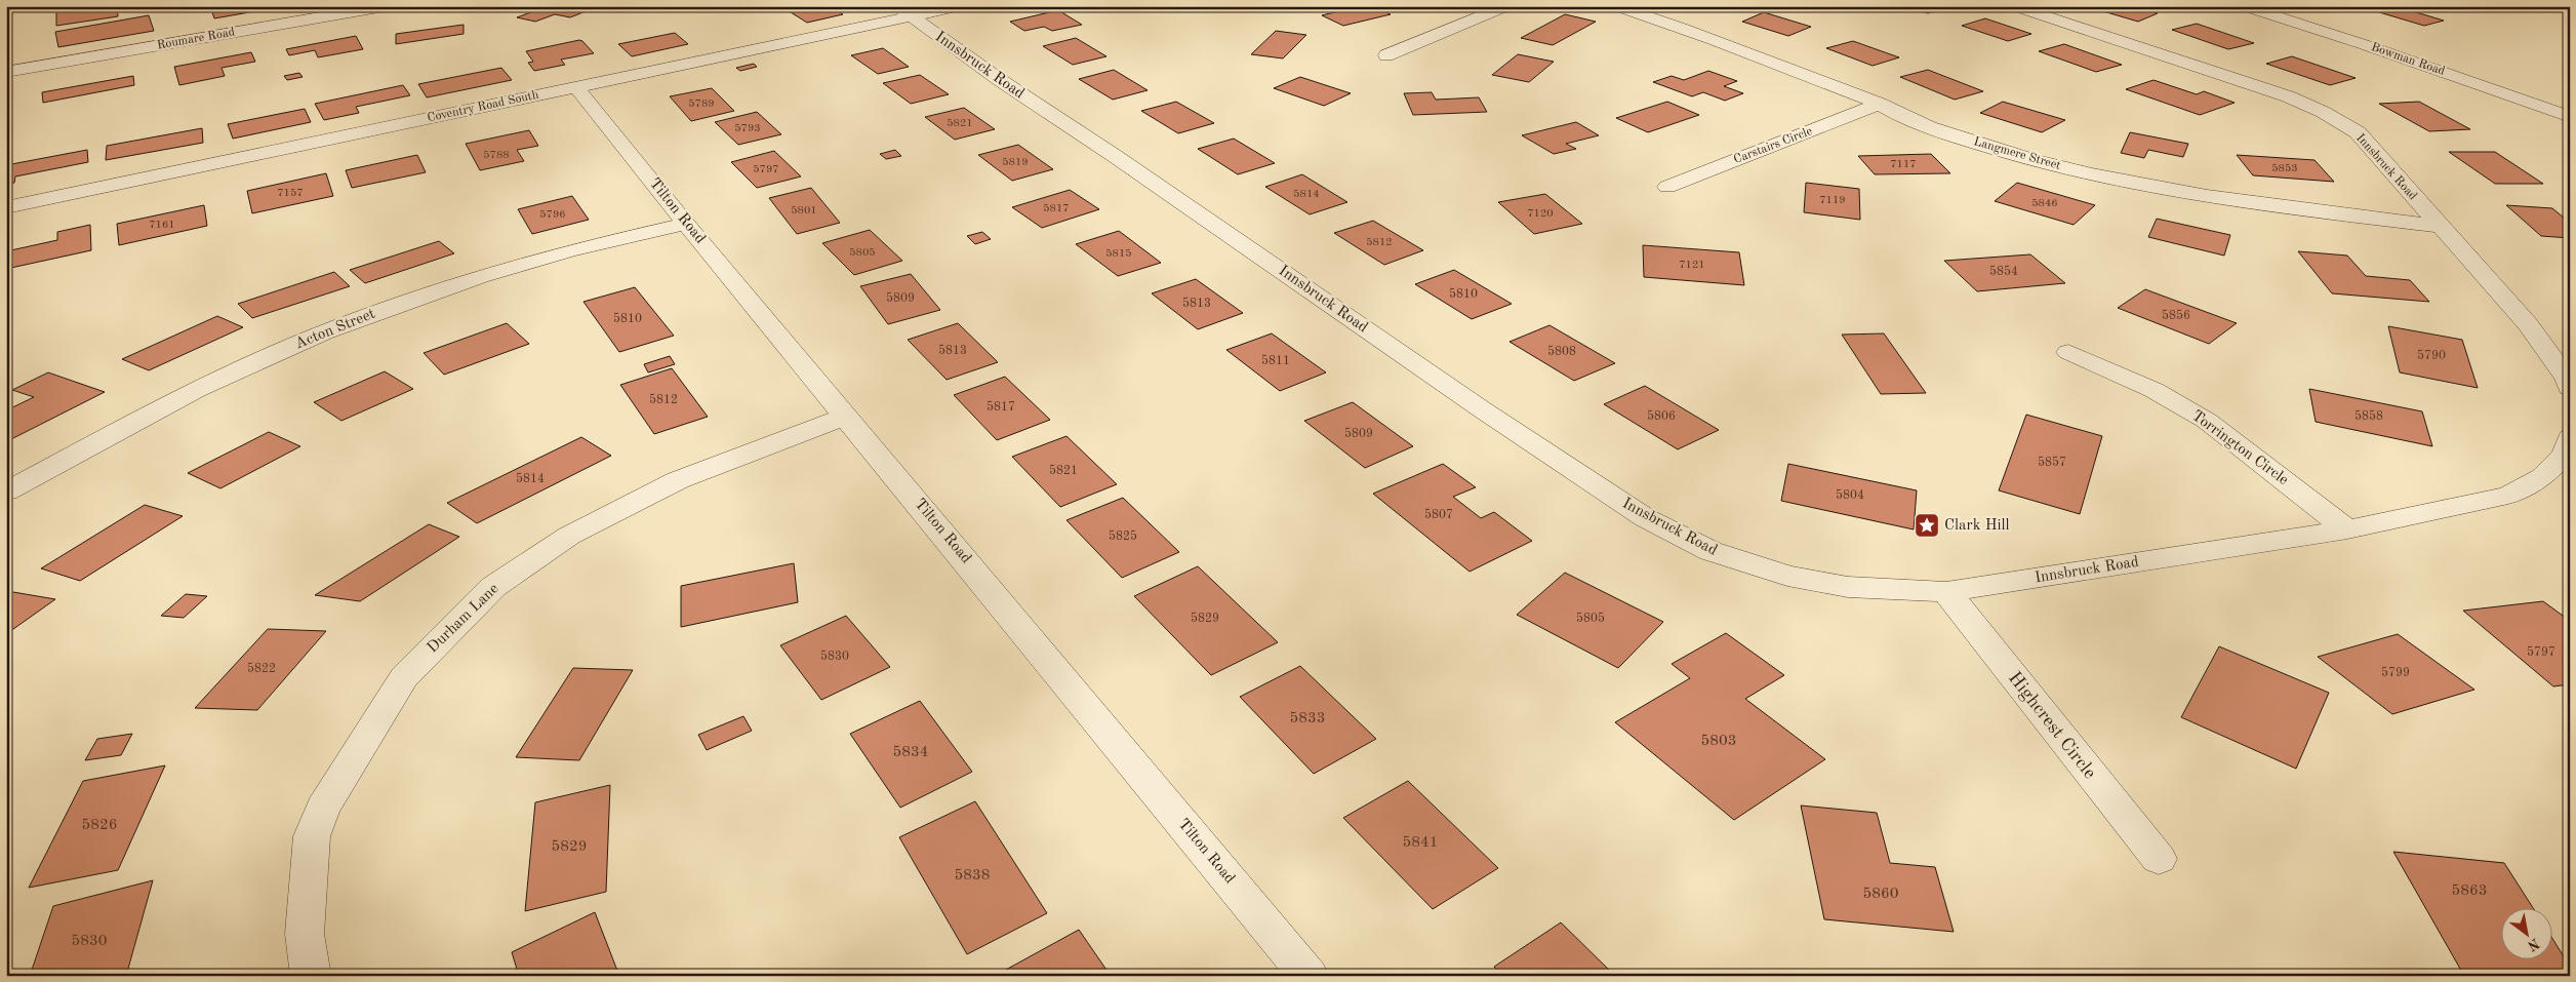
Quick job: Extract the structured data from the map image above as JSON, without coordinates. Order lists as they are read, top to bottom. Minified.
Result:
{"streets":{"street":["Roumare Road","Bowman Road","Innsbruck Road","Coventry Road South","Carstairs Circle","Langmere Street","Tilton Road","Acton Street","Torrington Circle","Durham Lane","Highcrest Circle"]},"crossings":[["Innsbruck Road","Coventry Road South"],["Innsbruck Road","Langmere Street"],["Innsbruck Road","Torrington Circle"],["Innsbruck Road","Highcrest Circle"],["Coventry Road South","Tilton Road"],["Carstairs Circle","Langmere Street"],["Tilton Road","Acton Street"],["Tilton Road","Durham Lane"]],"places":{"place":["Clark Hill"]},"house_numbers":["5789","5821","5793","5788","5819","7117","5853","5797","7157","5814","7119","5846","5817","5801","7120","5796","7161","5812","5805","5815","7121","5854","5810","5809","5813","5856","5810","5813","5808","5790","5811","5812","5817","5806","5858","5809","5857","5821","5814","5804","5807","5825","5829","5805","5797","5830","5822","5799","5833","5803","5834","5826","5841","5829","5838","5863","5860","5830"],"north":"bottom right"}
